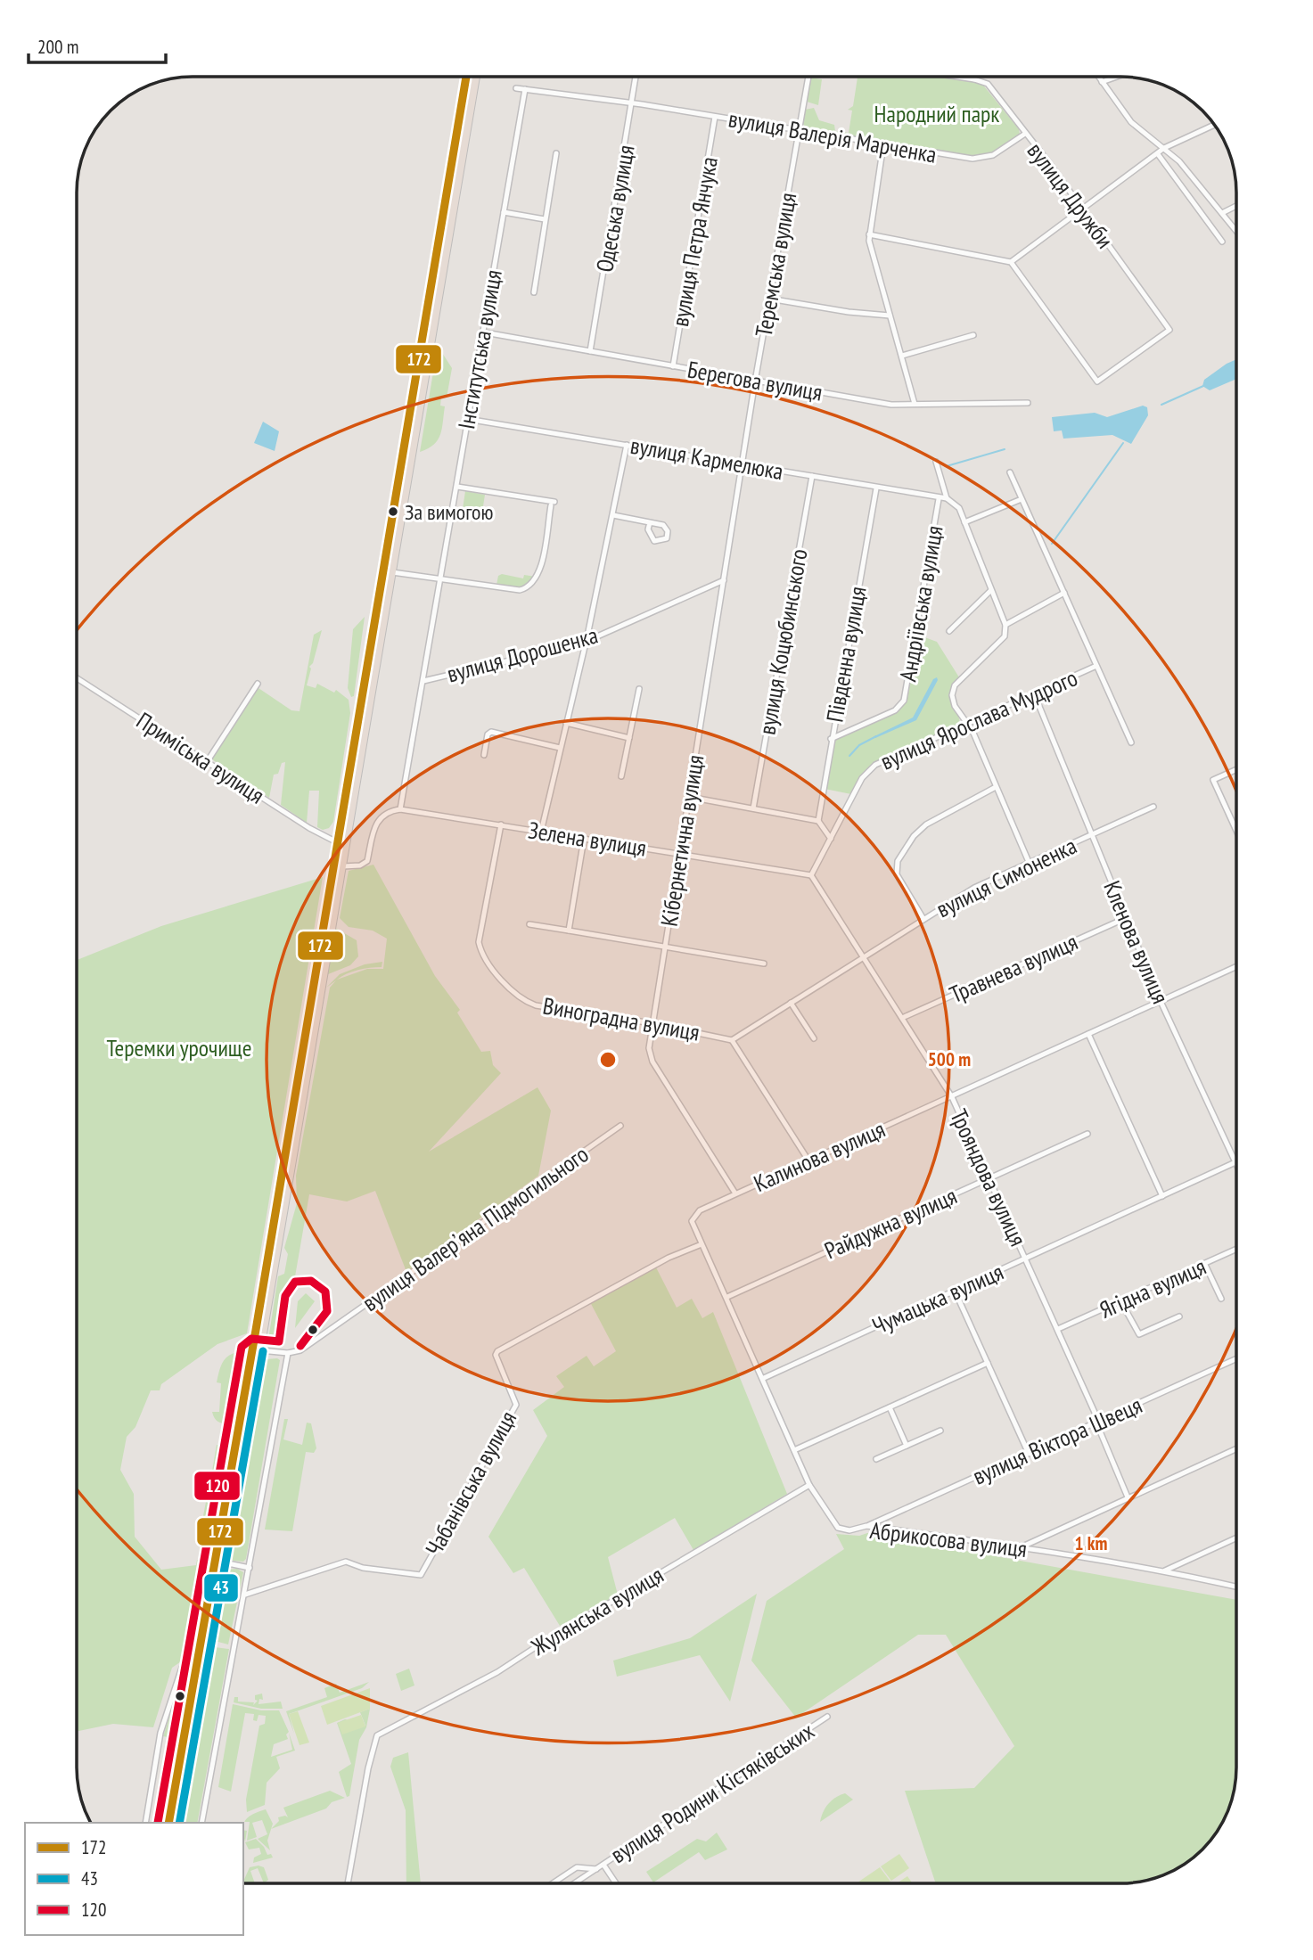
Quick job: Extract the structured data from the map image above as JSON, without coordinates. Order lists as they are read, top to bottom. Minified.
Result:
{"streets":{"street":["вулиця Валерія Марченка","вулиця Дружби","Одеська вулиця","вулиця Петра Янчука","Теремська вулиця","Інститутська вулиця","Берегова вулиця","вулиця Кармелюка","Андріївська вулиця","вулиця Коцюбинського","вулиця Дорошенка","Південна вулиця","вулиця Ярослава Мудрого","Приміська вулиця","Зелена вулиця","Кібернетична вулиця","вулиця Симоненка","Кленова вулиця","Травнева вулиця","Виноградна вулиця","Калинова вулиця","Трояндова вулиця","Райдужна вулиця","вулиця Валерʼяна Підмогильного","Ягідна вулиця","Чумацька вулиця","вулиця Віктора Швеця","Чабанівська вулиця","Абрикосова вулиця","Жулянська вулиця","вулиця Родини Кістяківських"]},"crossings":[["вулиця Валерія Марченка","вулиця Дружби"],["вулиця Валерія Марченка","Одеська вулиця"],["вулиця Валерія Марченка","вулиця Петра Янчука"],["вулиця Валерія Марченка","Теремська вулиця"],["вулиця Валерія Марченка","Інститутська вулиця"],["Одеська вулиця","Берегова вулиця"],["вулиця Петра Янчука","Берегова вулиця"],["Теремська вулиця","Берегова вулиця"],["Теремська вулиця","вулиця Кармелюка"],["Теремська вулиця","Кібернетична вулиця"],["Інститутська вулиця","Берегова вулиця"],["Інститутська вулиця","вулиця Кармелюка"],["Інститутська вулиця","вулиця Дорошенка"],["Інститутська вулиця","Зелена вулиця"],["вулиця Кармелюка","Андріївська вулиця"],["вулиця Кармелюка","вулиця Коцюбинського"],["вулиця Кармелюка","Південна вулиця"],["вулиця Кармелюка","Кібернетична вулиця"],["Андріївська вулиця","Південна вулиця"],["вулиця Дорошенка","Кібернетична вулиця"],["вулиця Ярослава Мудрого","Зелена вулиця"],["вулиця Ярослава Мудрого","Кленова вулиця"],["вулиця Ярослава Мудрого","Трояндова вулиця"],["Зелена вулиця","Кібернетична вулиця"],["Зелена вулиця","Виноградна вулиця"],["Зелена вулиця","Трояндова вулиця"],["Кібернетична вулиця","Виноградна вулиця"],["Кібернетична вулиця","Калинова вулиця"],["вулиця Симоненка","Кленова вулиця"],["вулиця Симоненка","Виноградна вулиця"],["вулиця Симоненка","Трояндова вулиця"],["Кленова вулиця","Травнева вулиця"],["Кленова вулиця","Калинова вулиця"],["Кленова вулиця","Чумацька вулиця"],["Травнева вулиця","Трояндова вулиця"],["Виноградна вулиця","Трояндова вулиця"],["Калинова вулиця","Трояндова вулиця"],["Калинова вулиця","Абрикосова вулиця"],["Трояндова вулиця","Райдужна вулиця"],["Трояндова вулиця","Ягідна вулиця"],["Трояндова вулиця","Чумацька вулиця"],["Трояндова вулиця","вулиця Віктора Швеця"],["Райдужна вулиця","Абрикосова вулиця"],["Чумацька вулиця","Абрикосова вулиця"],["вулиця Віктора Швеця","Абрикосова вулиця"],["Чабанівська вулиця","Абрикосова вулиця"],["Абрикосова вулиця","Жулянська вулиця"]],"parks":["Народний парк","Теремки урочище"],"places":["За вимогою"],"lines":["transit line 172","transit line 120","transit line 43"],"legend":["172","43","120"],"scale_bar":"200 m","rings":["500 m","1 km"]}
